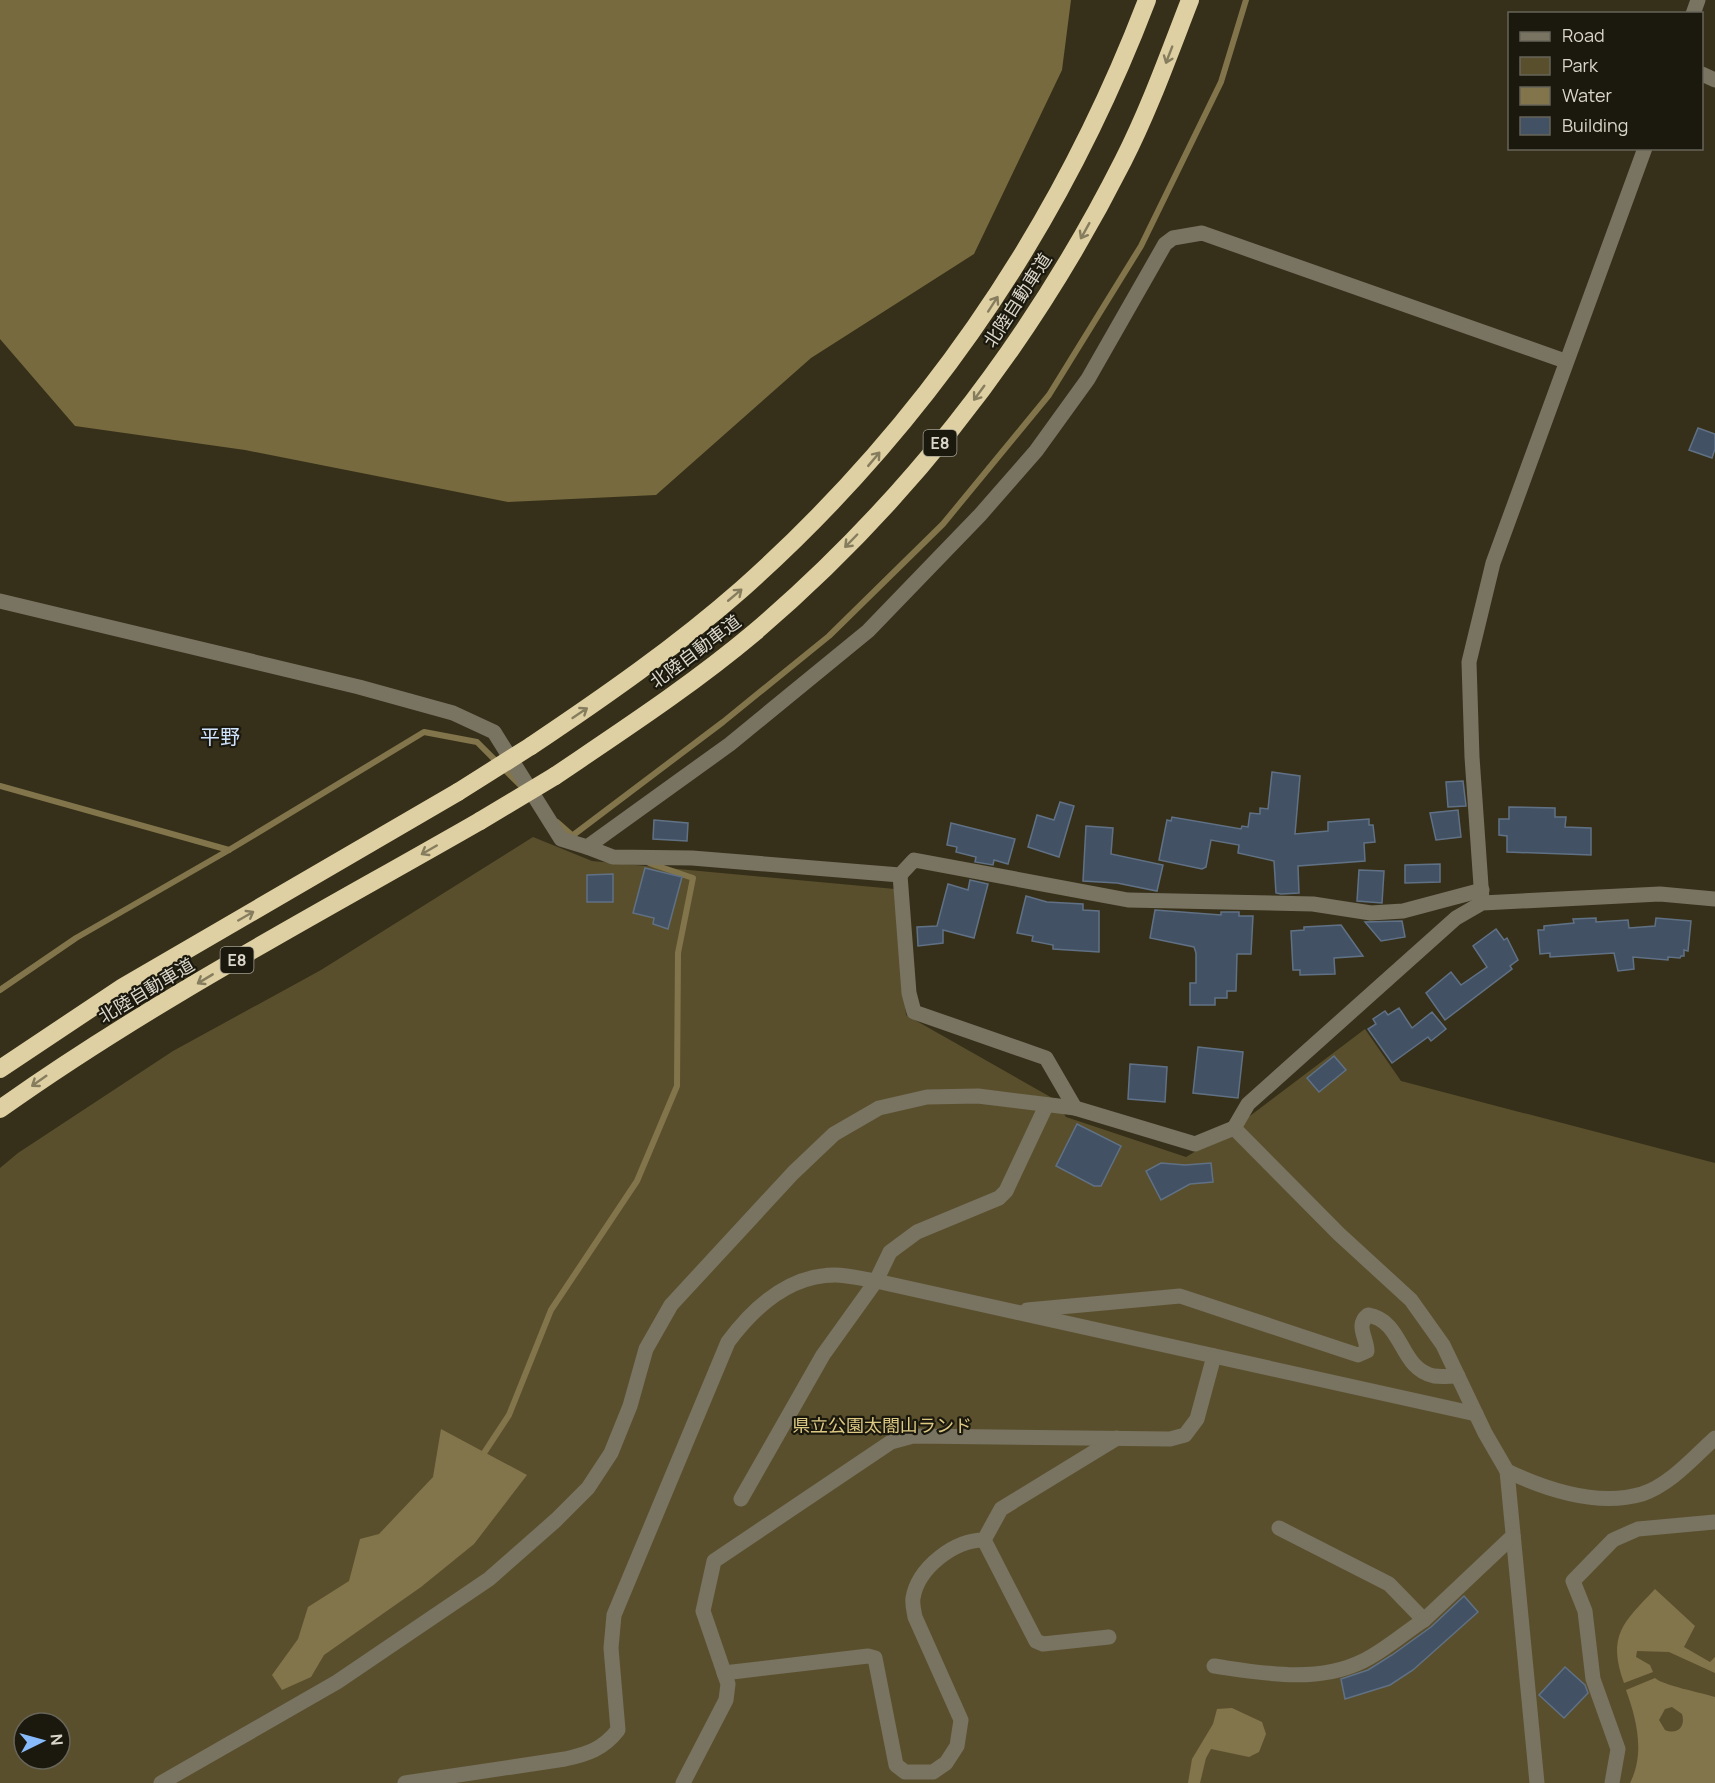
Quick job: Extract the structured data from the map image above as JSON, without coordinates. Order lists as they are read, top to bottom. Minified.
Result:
{"streets":{"highway":["北陸自動車道","E8"]},"districts":["平野"],"parks":["県立公園太閤山ランド"],"legend":["Road","Park","Water","Building"],"north":"right"}
